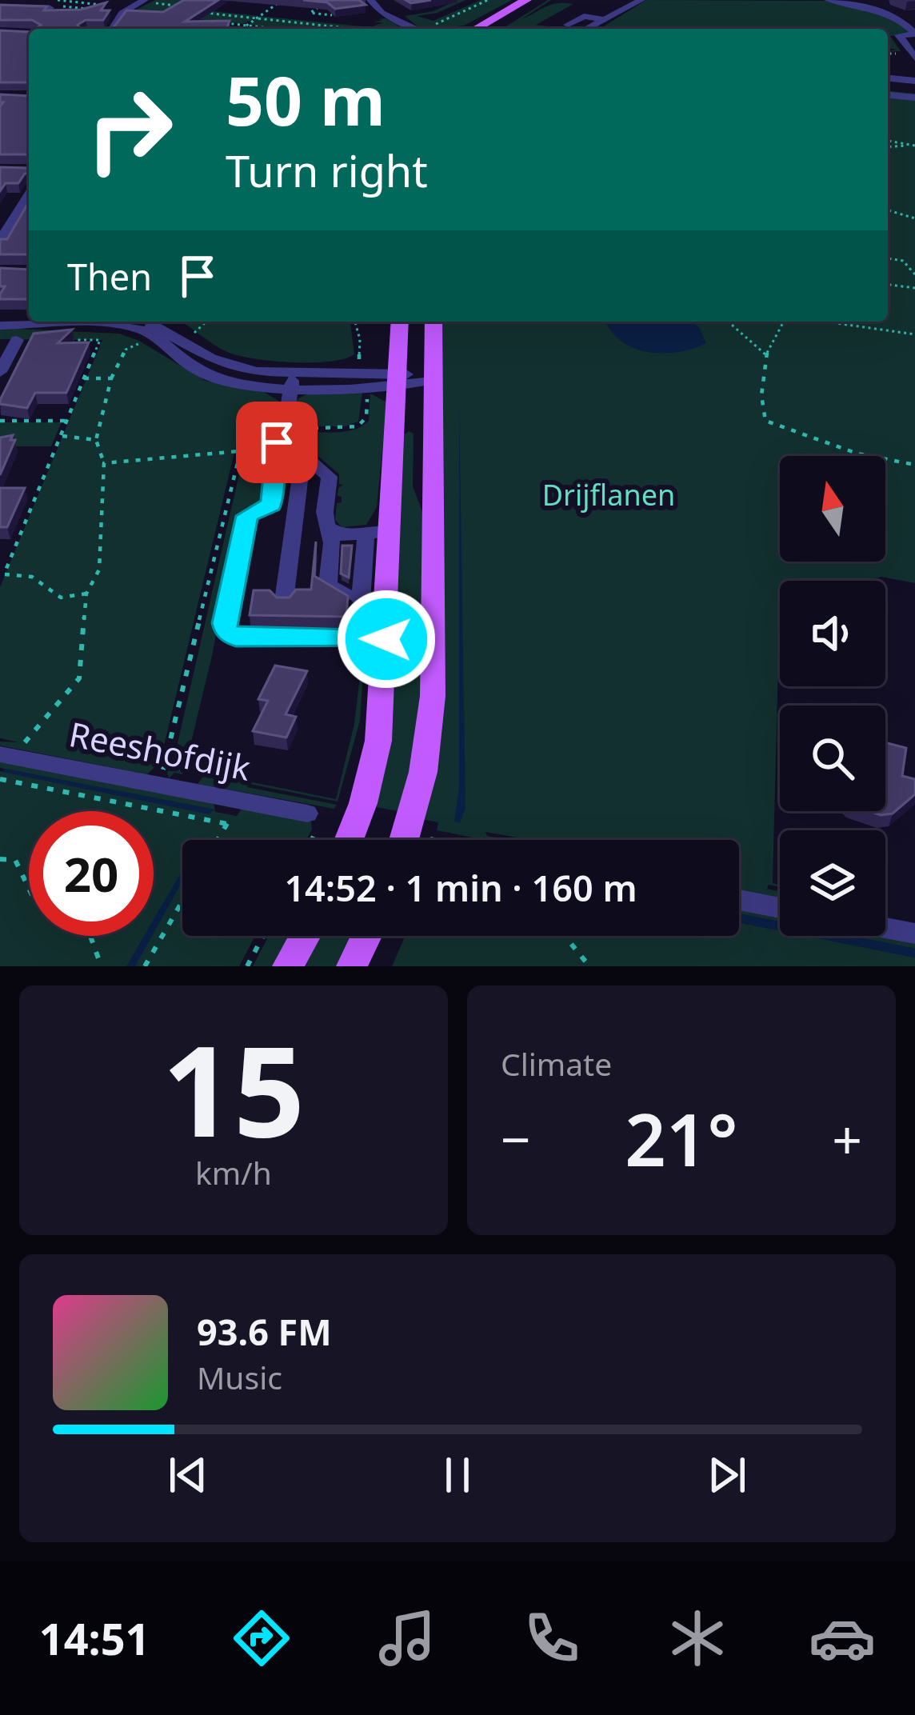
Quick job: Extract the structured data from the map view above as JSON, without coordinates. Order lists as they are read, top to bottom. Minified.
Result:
{"streets":{"street":["Reeshofdijk"]},"parks":["Drijflanen"],"north":"top","page":{"turn":["50 m","Turn right"],"then":"Then","limit":"20","trip":"14:52 · 1 min · 160 m","tile":[["15","km/h"],"Climate"],"heat":["−","21°","+"],"song":["93.6 FM","Music"],"tabs":"14:51"}}
